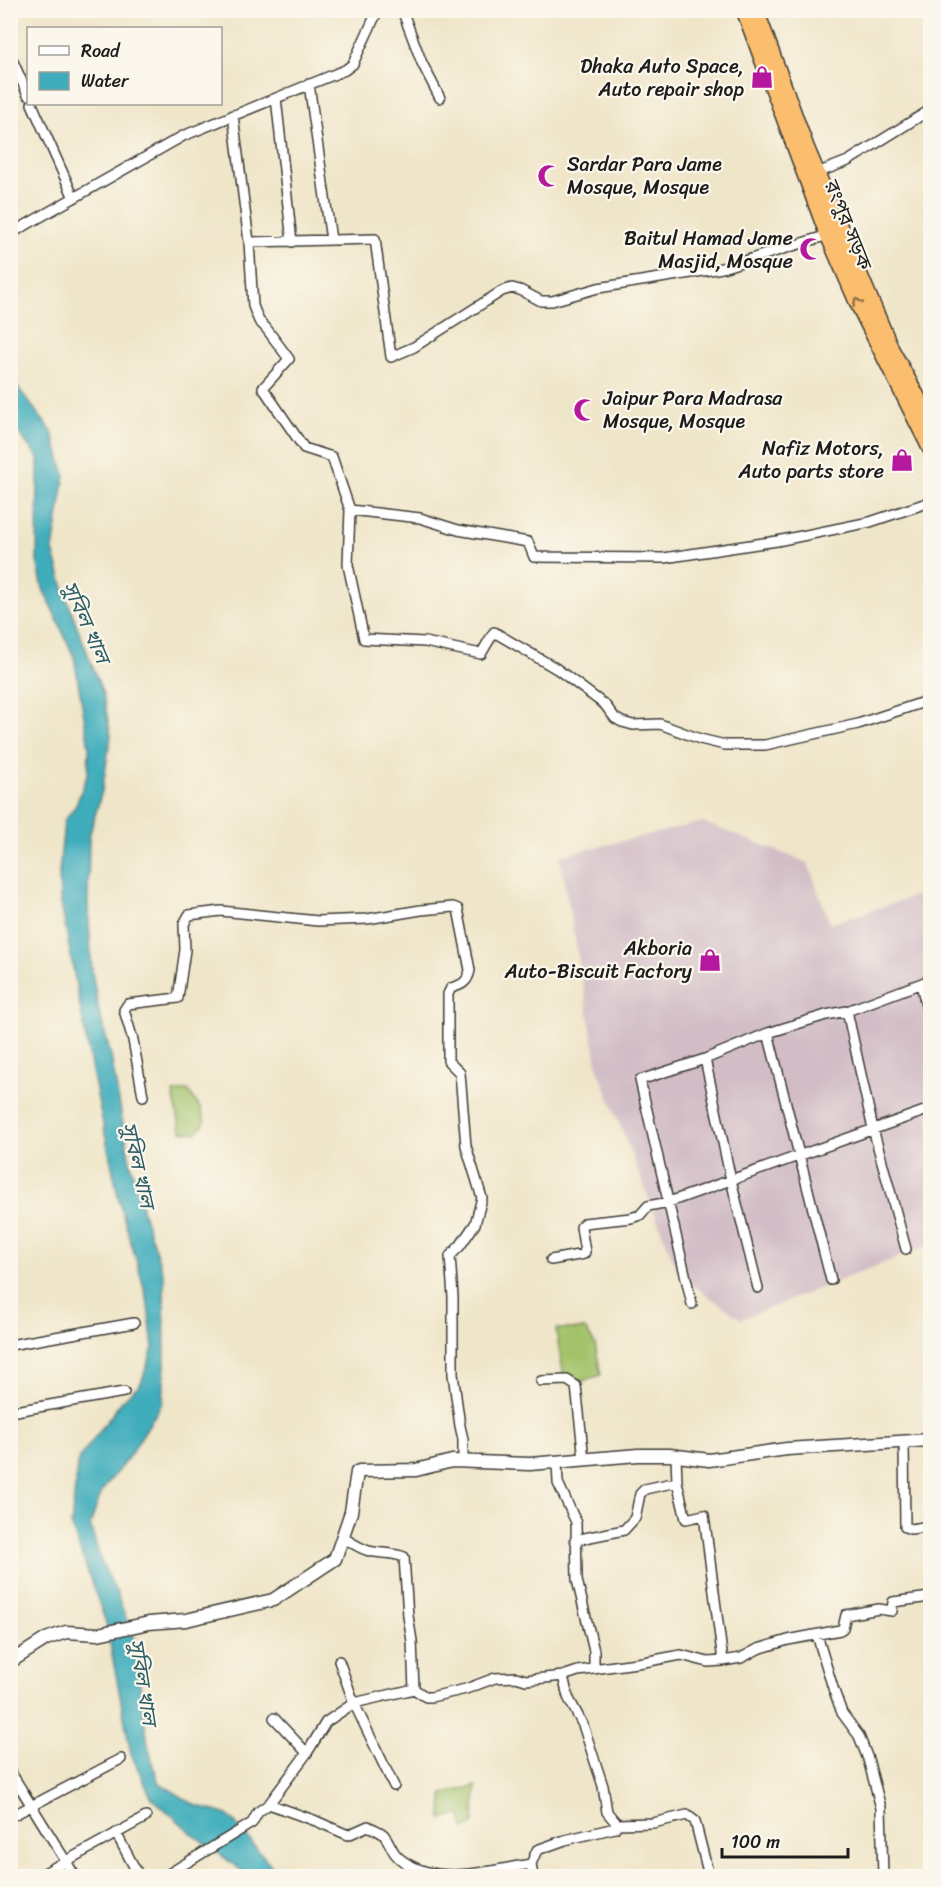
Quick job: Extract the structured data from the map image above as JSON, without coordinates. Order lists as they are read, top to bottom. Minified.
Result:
{"streets":{"highway":["রংপুর সড়ক"]},"water":["সুবিল খাল"],"places":{"shop":["Dhaka Auto Space, Auto repair shop","Nafiz Motors, Auto parts store","Akboria Auto-Biscuit Factory"],"mosque":["Sardar Para Jame Mosque, Mosque","Baitul Hamad Jame Masjid, Mosque","Jaipur Para Madrasa Mosque, Mosque"]},"legend":["Road","Water"],"scale_bar":"100 m"}
